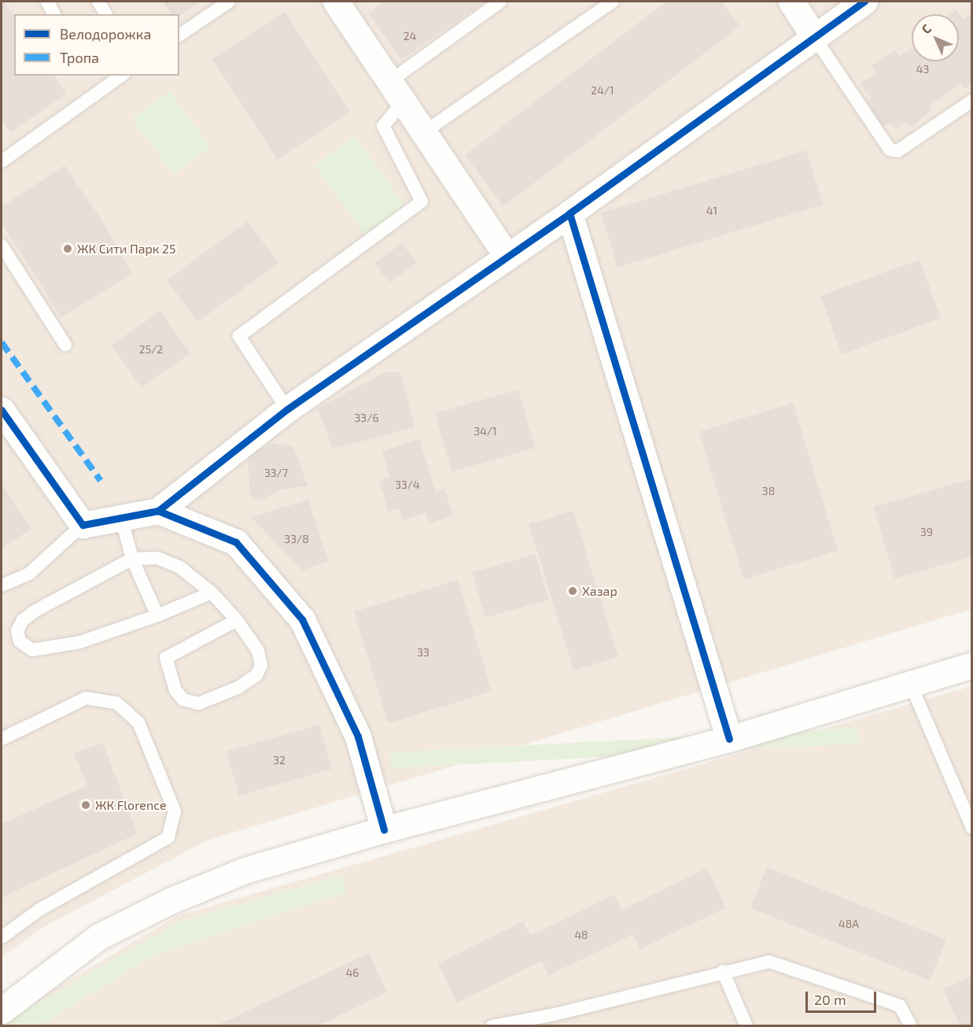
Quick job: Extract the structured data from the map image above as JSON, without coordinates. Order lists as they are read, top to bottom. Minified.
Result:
{"places":["ЖК Сити Парк 25","Хазар","ЖК Florence"],"house_numbers":["24","43","24/1","41","25/2","33/6","34/1","33/7","33/4","38","39","33/8","33","32","48А","48","46"],"legend":["Велодорожка","Тропа"],"scale_bar":"20 m","north":"top left"}
